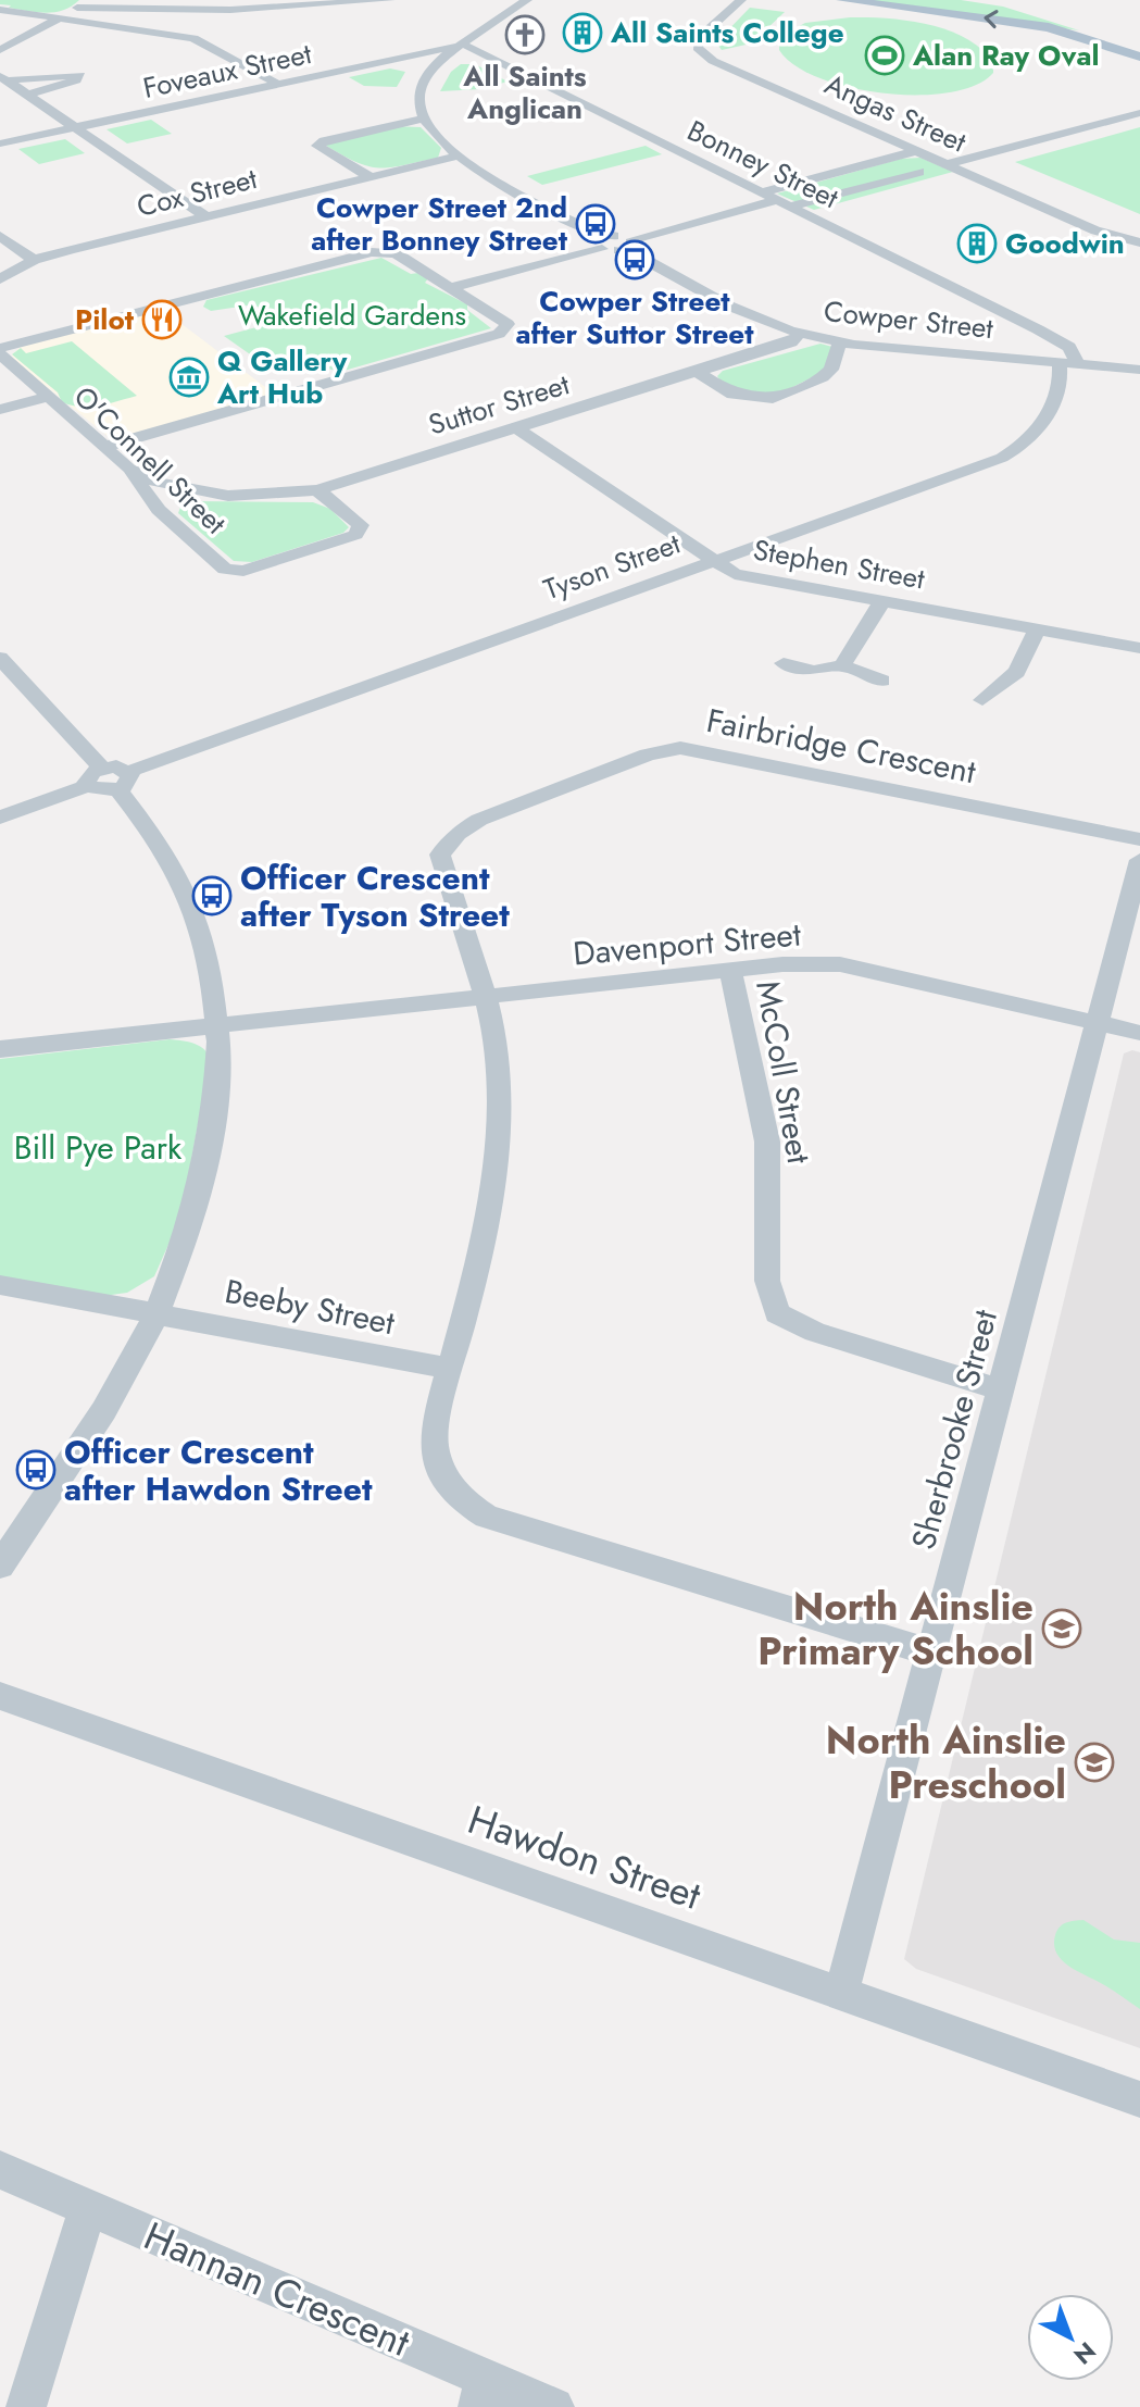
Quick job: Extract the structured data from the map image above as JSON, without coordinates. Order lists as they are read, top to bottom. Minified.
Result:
{"streets":{"street":["Foveaux Street","Angas Street","Bonney Street","Cox Street","Cowper Street","Suttor Street","O'Connell Street","Stephen Street","Tyson Street","Fairbridge Crescent","Davenport Street","McColl Street","Beeby Street","Sherbrooke Street","Hawdon Street","Hannan Crescent"]},"crossings":[["Foveaux Street","Bonney Street"],["Bonney Street","Cowper Street"],["Bonney Street","Tyson Street"],["Cox Street","Cowper Street"],["Cowper Street","Suttor Street"],["Cowper Street","Tyson Street"],["Suttor Street","O'Connell Street"],["Suttor Street","Stephen Street"],["Stephen Street","Tyson Street"],["Fairbridge Crescent","Davenport Street"],["Davenport Street","McColl Street"],["Davenport Street","Sherbrooke Street"],["McColl Street","Sherbrooke Street"],["Sherbrooke Street","Hawdon Street"]],"parks":["Wakefield Gardens","Bill Pye Park"],"places":{"building":["All Saints College","Goodwin"],"church":["All Saints Anglican"],"sports":["Alan Ray Oval"],"bus stop":["Cowper Street 2nd after Bonney Street","Cowper Street after Suttor Street","Officer Crescent after Tyson Street","Officer Crescent after Hawdon Street"],"restaurant":["Pilot"],"museum":["Q Gallery Art Hub"],"school or university":["North Ainslie Primary School","North Ainslie Preschool"]},"north":"bottom right"}
